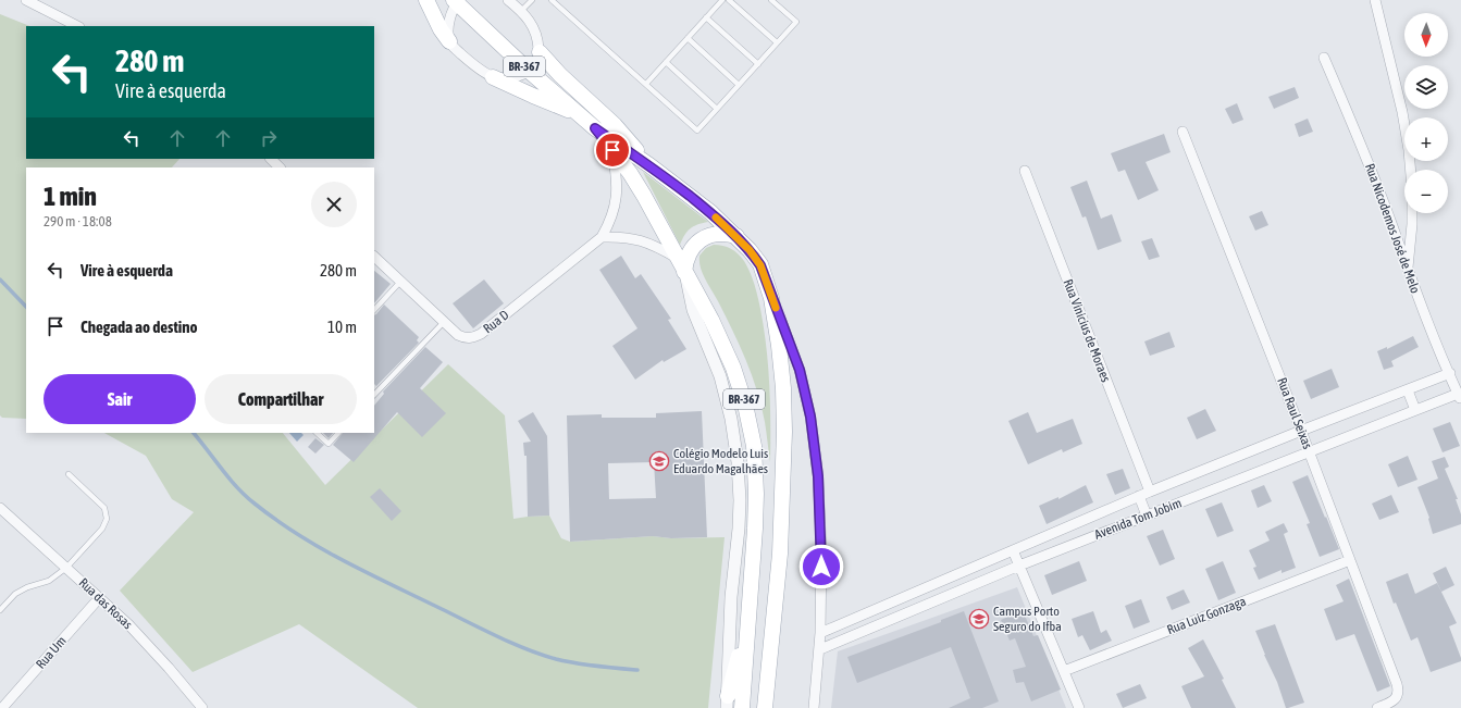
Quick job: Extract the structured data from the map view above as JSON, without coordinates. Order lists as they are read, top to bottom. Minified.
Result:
{"streets":{"main road":["BR-367"],"street":["Rua Nicodemos José de Melo","Rua D","Rua Vinicius de Moraes","Rua Raul Seixas","Avenida Tom Jobim","Rua das Rosas","Rua Luiz Gonzaga","Rua Um"]},"crossings":[["BR-367","Rua D"],["Rua Nicodemos José de Melo","Avenida Tom Jobim"],["Rua Vinicius de Moraes","Avenida Tom Jobim"],["Rua Raul Seixas","Avenida Tom Jobim"],["Rua Raul Seixas","Rua Luiz Gonzaga"],["Rua das Rosas","Rua Um"]],"places":{"school or university":["Colégio Modelo Luis Eduardo Magalhães","Campus Porto Seguro do Ifba"]},"north":"bottom","page":{"map_buttons":["+","−"],"turn":["280 m","Vire à esquerda"],"heading":["1 min","290 m · 18:08"],"list":[{"name":"Vire à esquerda","value":"280 m"},{"name":"Chegada ao destino","value":"10 m"}],"buttons":["Sair","Compartilhar"]}}
